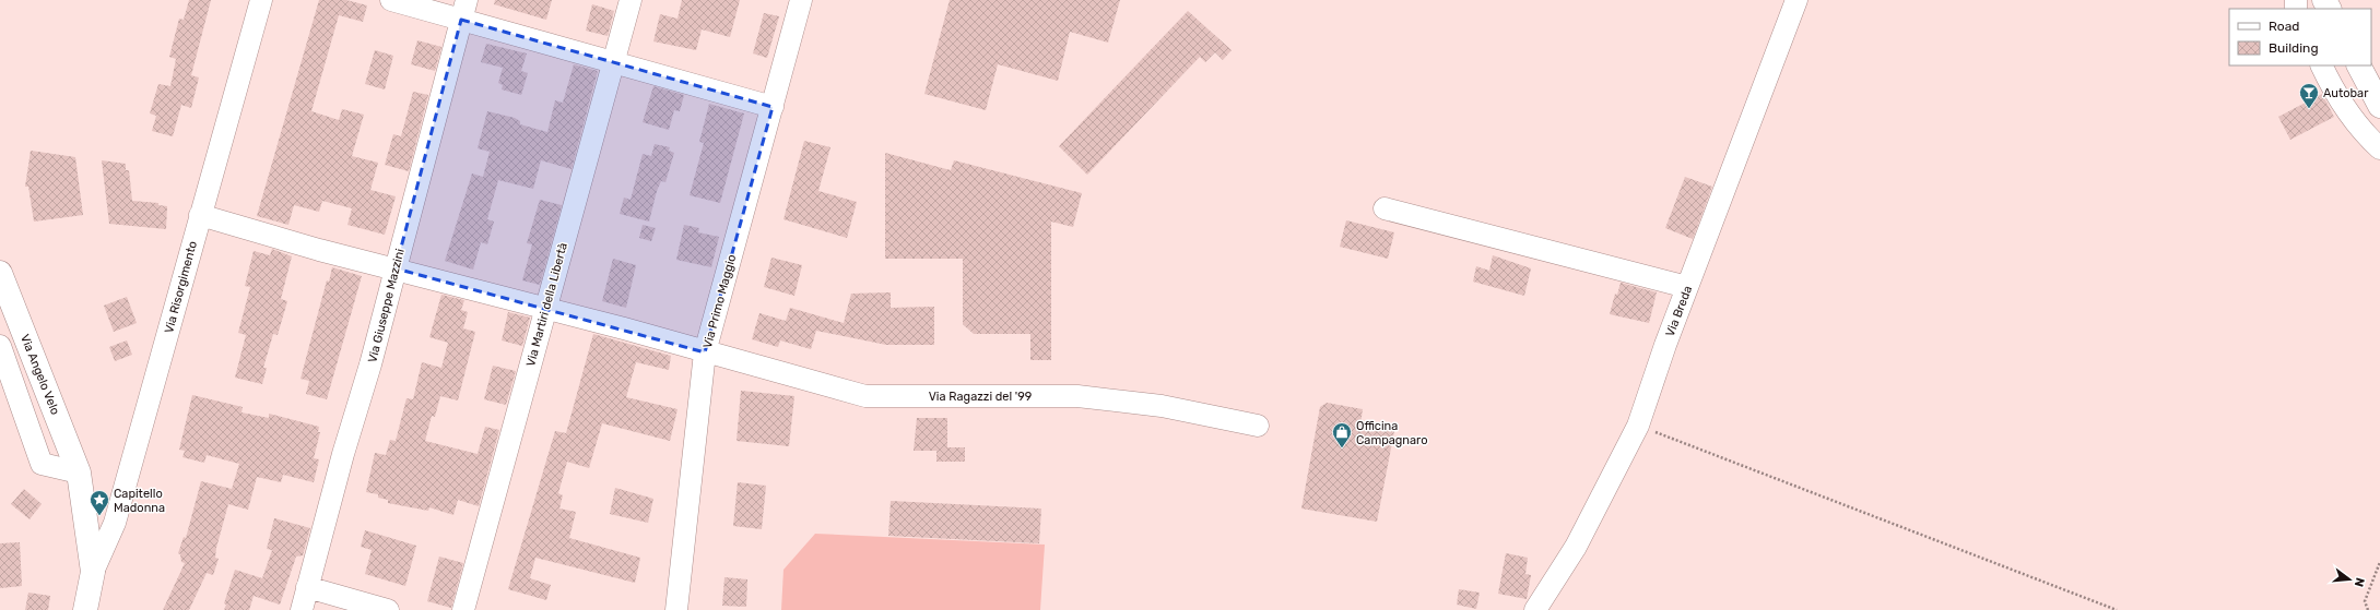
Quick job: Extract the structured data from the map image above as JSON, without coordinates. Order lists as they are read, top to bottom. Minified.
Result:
{"streets":{"main road":["Via Angelo Velo"],"street":["Via Risorgimento","Via Primo Maggio","Via Martiri della Libertà","Via Giuseppe Mazzini","Via Breda","Via Ragazzi del '99"]},"crossings":[["Via Risorgimento","Via Angelo Velo"],["Via Risorgimento","Via Ragazzi del '99"],["Via Primo Maggio","Via Ragazzi del '99"],["Via Martiri della Libertà","Via Ragazzi del '99"],["Via Giuseppe Mazzini","Via Ragazzi del '99"]],"places":{"bar":["Autobar"],"shop":["Officina Campagnaro"],"place":["Capitello Madonna"]},"legend":["Road","Building"],"north":"right"}
